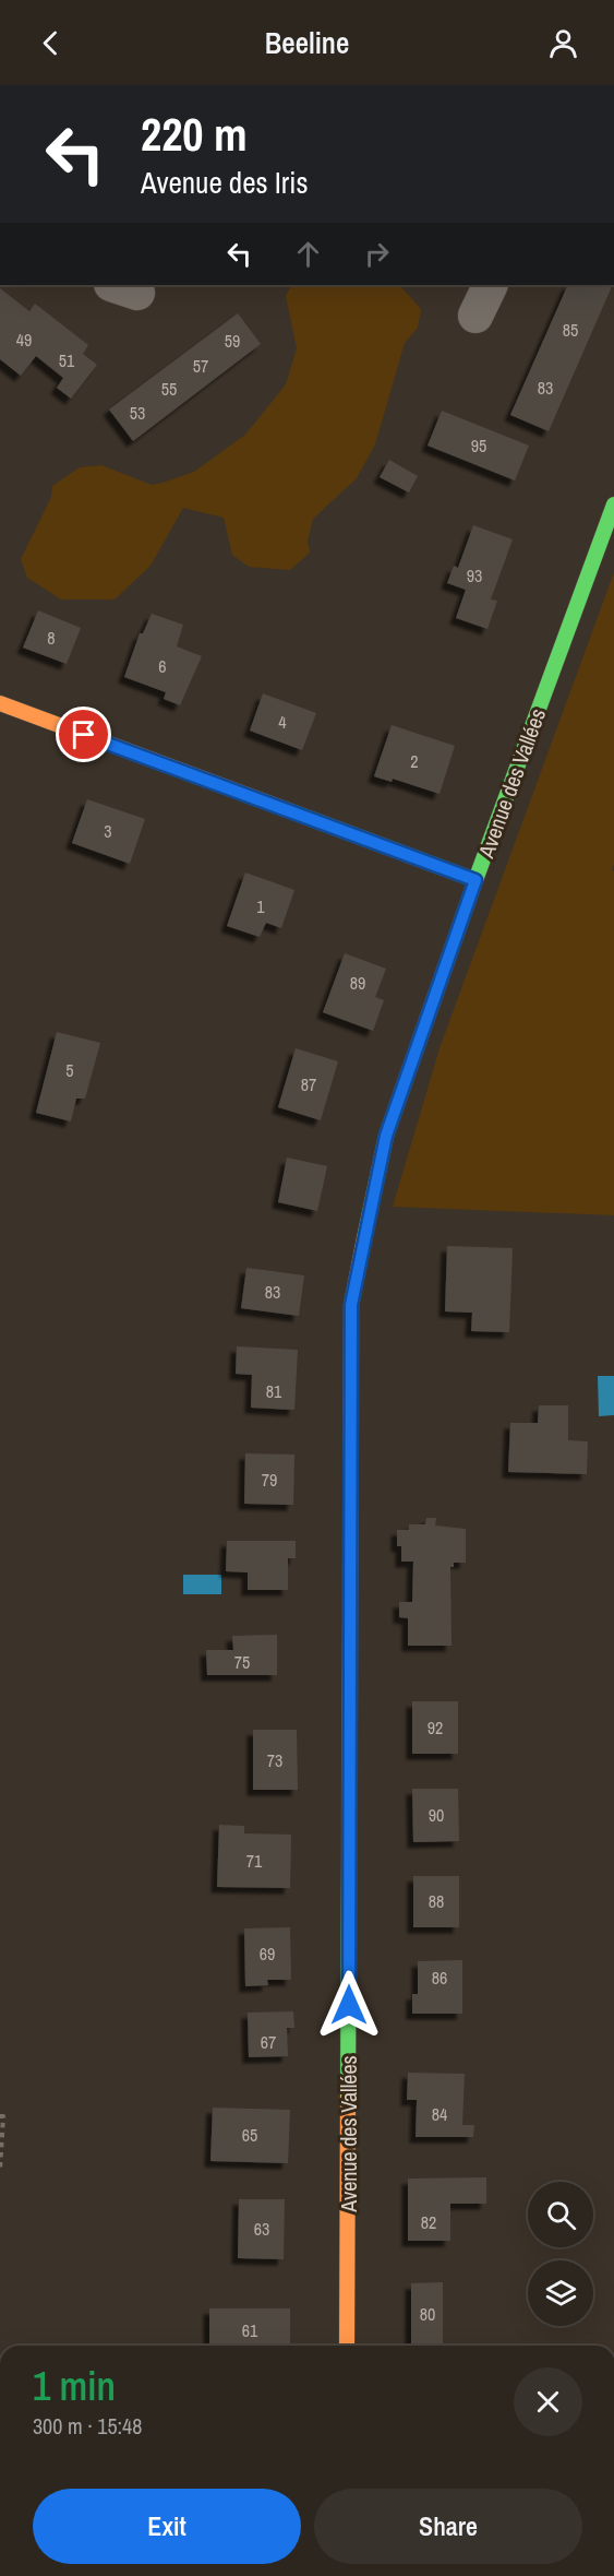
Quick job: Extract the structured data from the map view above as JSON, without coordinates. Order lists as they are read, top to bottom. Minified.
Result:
{"streets":{"street":["Avenue des Vallées"]},"house_numbers":["85","49","59","51","57","83","55","53","95","93","8","6","4","2","3","1","89","5","87","83","81","79","75","92","73","90","71","88","69","86","67","84","65","82","63","80","61"],"page":{"header":"Beeline","turn":["220 m","Avenue des Iris"],"heading":["1 min","300 m · 15:48"],"buttons":["Exit","Share"]}}
